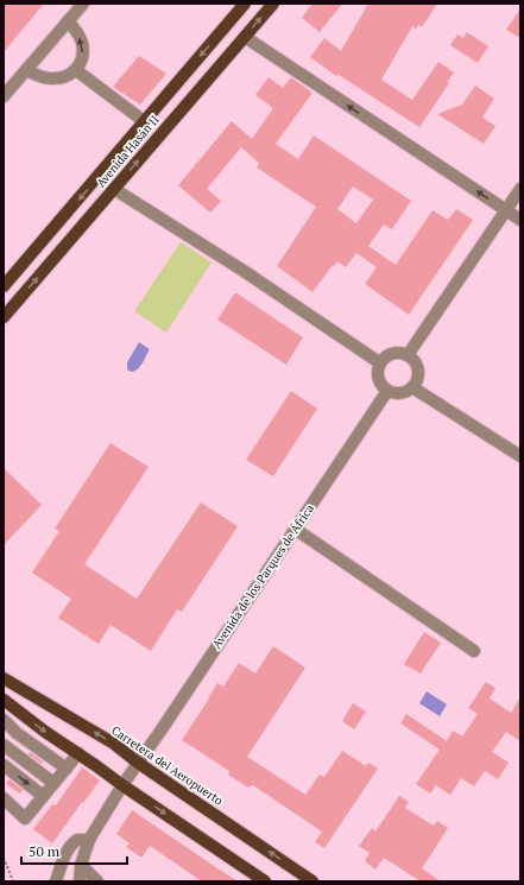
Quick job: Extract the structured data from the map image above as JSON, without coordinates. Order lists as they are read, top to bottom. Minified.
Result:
{"streets":{"main road":["Avenida Hasán II","Carretera del Aeropuerto"],"street":["Avenida de los Parques de África"]},"crossings":[["Avenida de los Parques de África","Carretera del Aeropuerto"]],"scale_bar":"50 m"}
